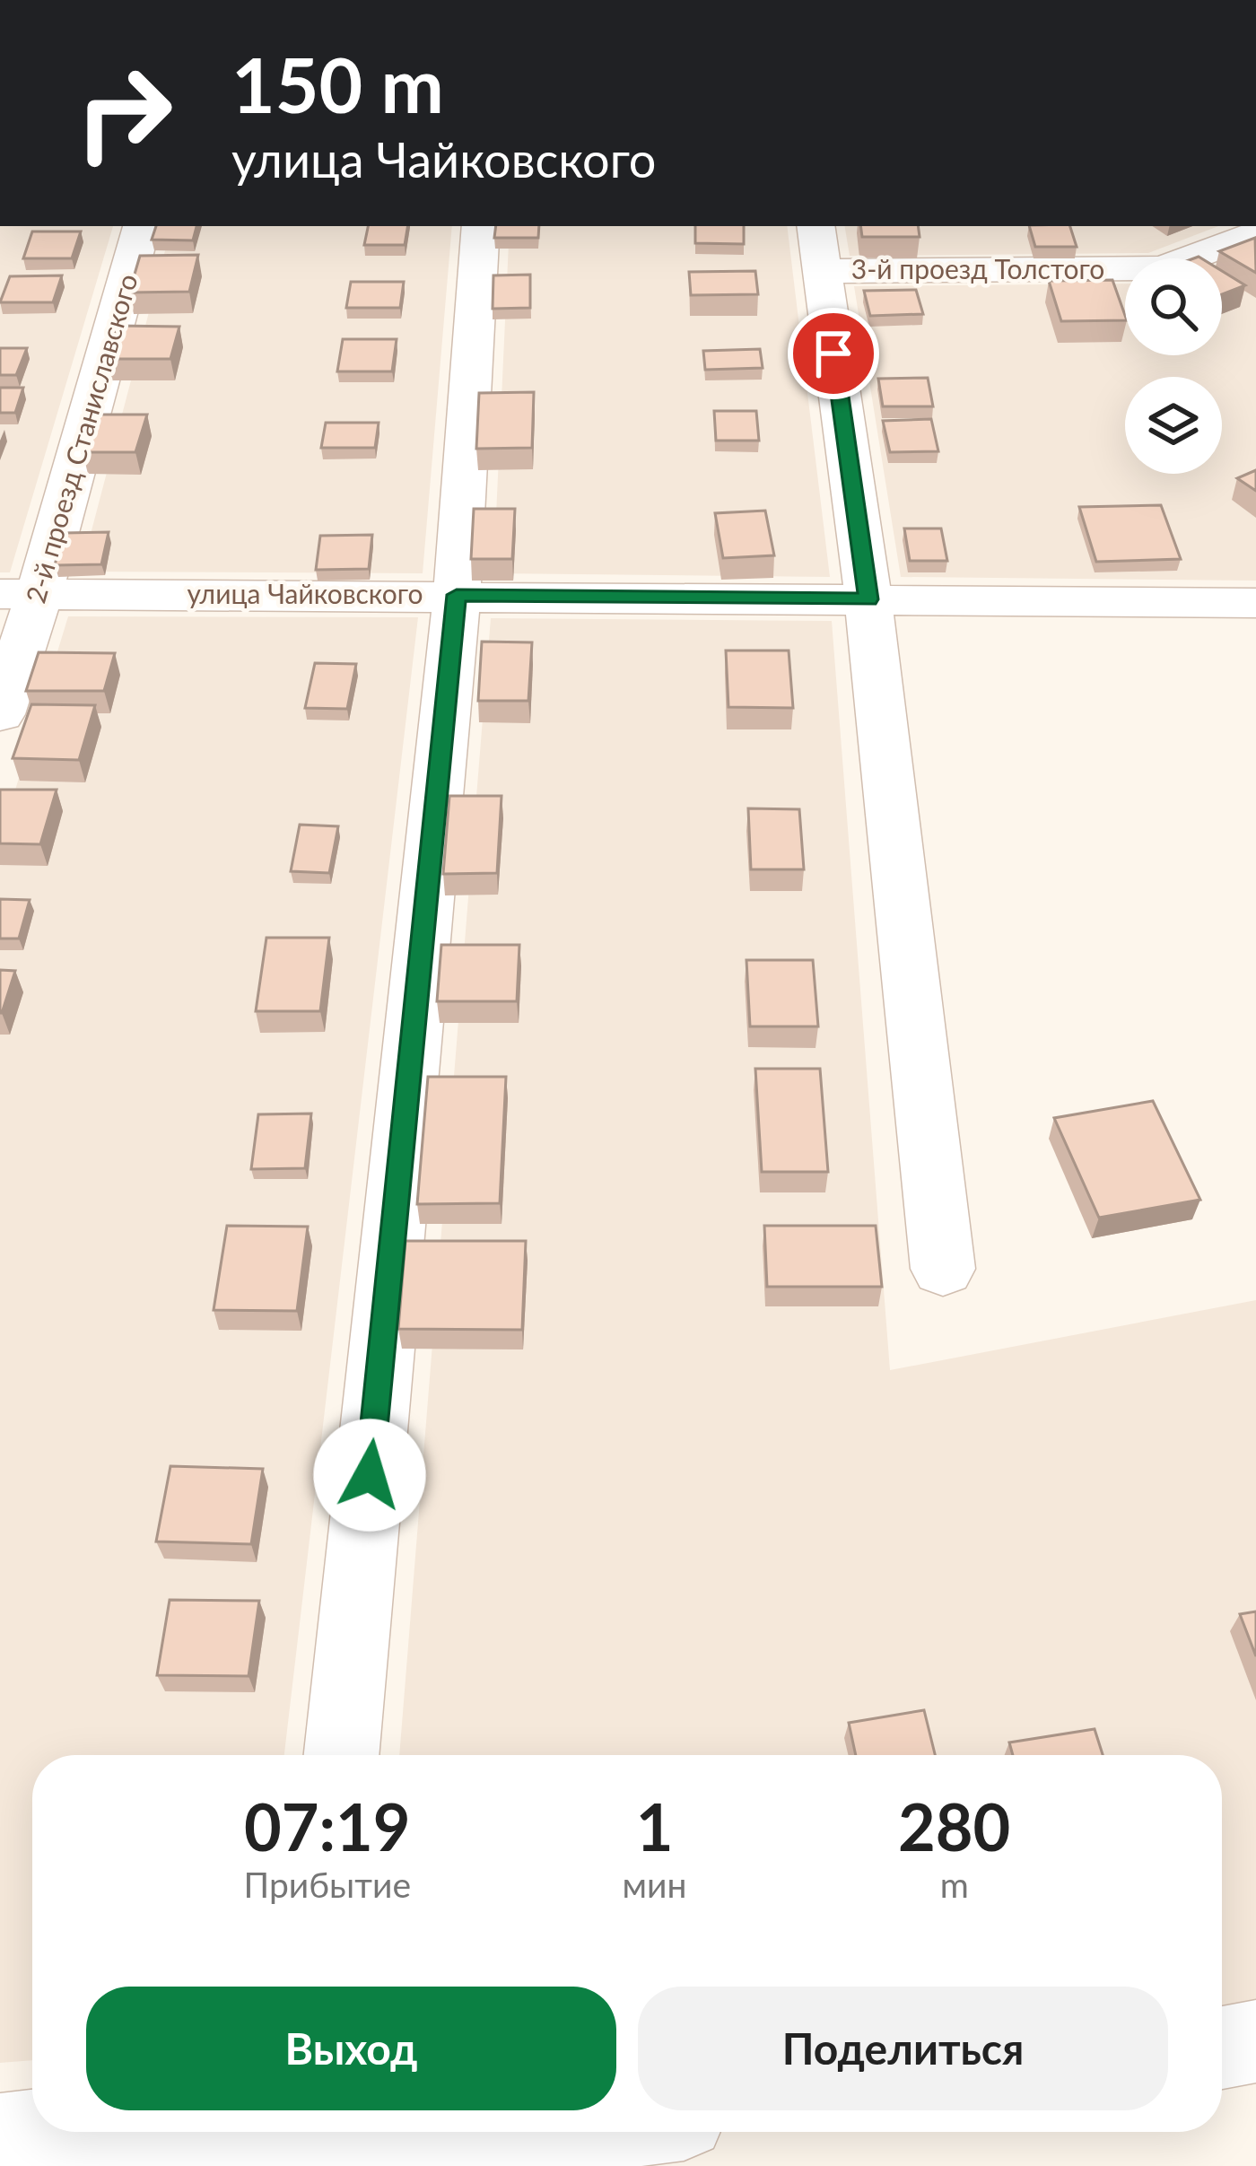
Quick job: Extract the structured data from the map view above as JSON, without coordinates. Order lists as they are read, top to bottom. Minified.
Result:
{"streets":{"street":["3-й проезд Толстого","2-й проезд Станиславского","улица Чайковского"]},"crossings":[["2-й проезд Станиславского","улица Чайковского"]],"page":{"turn":["150 m","улица Чайковского"],"eta":["07:19","Прибытие","1","мин","280","m"],"buttons":["Выход","Поделиться"]}}
